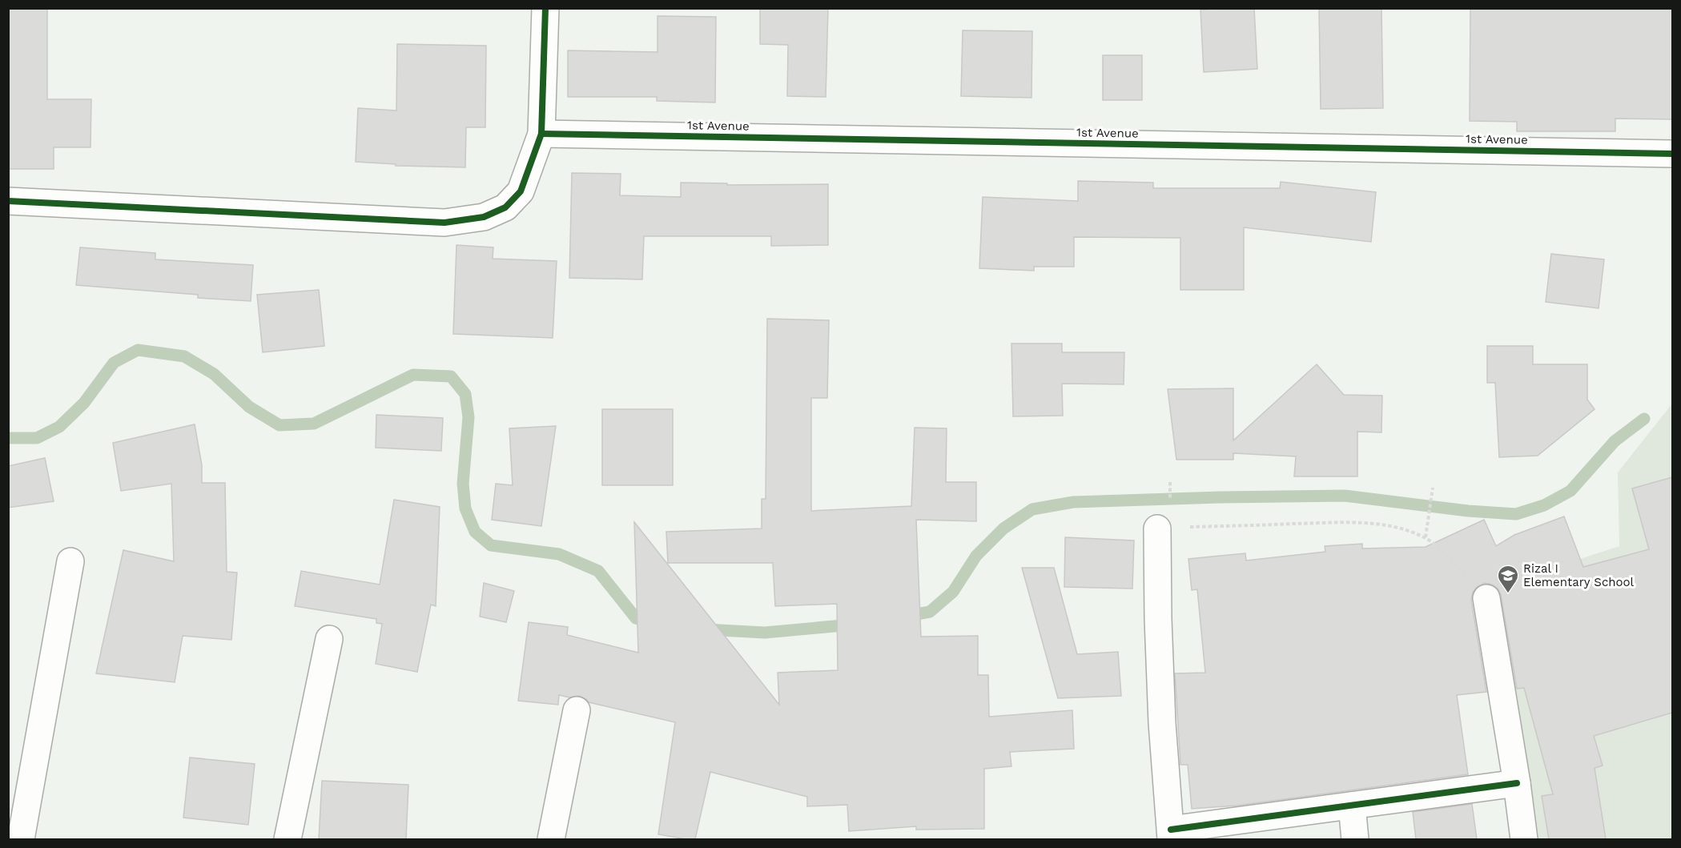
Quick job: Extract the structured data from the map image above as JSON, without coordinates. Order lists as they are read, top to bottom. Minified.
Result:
{"streets":{"street":["1st Avenue"]},"places":{"school or university":["Rizal I Elementary School"]}}
